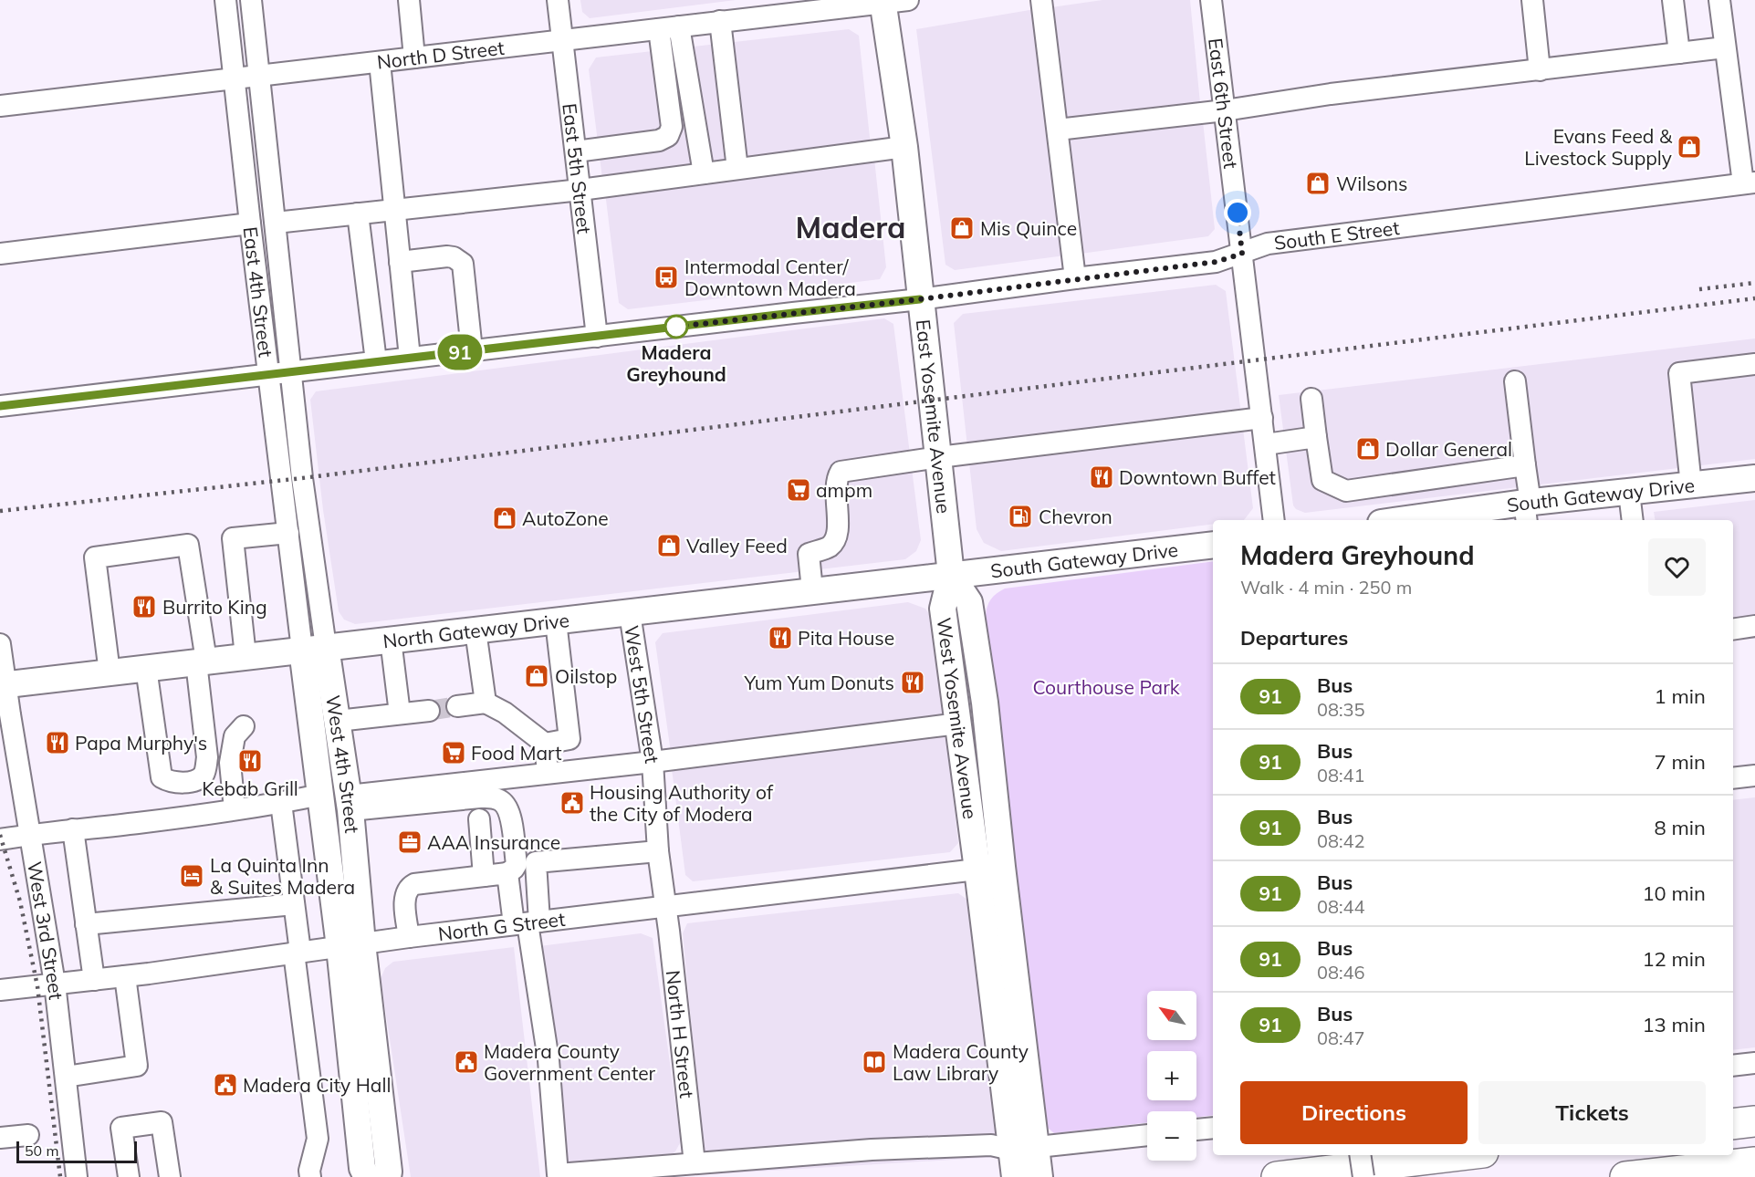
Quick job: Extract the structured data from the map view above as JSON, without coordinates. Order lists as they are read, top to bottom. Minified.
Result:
{"streets":{"main road":["East Yosemite Avenue","South Gateway Drive","North Gateway Drive","West Yosemite Avenue","West 4th Street"],"street":["North D Street","East 6th Street","East 5th Street","South E Street","East 4th Street","West 5th Street","North G Street","West 3rd Street","North H Street"]},"crossings":[["North D Street","East 5th Street"],["North D Street","East 4th Street"],["North D Street","East Yosemite Avenue"],["East 6th Street","South E Street"],["East 5th Street","South E Street"],["South E Street","East 4th Street"],["South E Street","East Yosemite Avenue"],["East 4th Street","North Gateway Drive"],["East 4th Street","West 4th Street"],["East Yosemite Avenue","South Gateway Drive"],["East Yosemite Avenue","North Gateway Drive"],["East Yosemite Avenue","West Yosemite Avenue"],["South Gateway Drive","North Gateway Drive"],["South Gateway Drive","West Yosemite Avenue"],["North Gateway Drive","West 5th Street"],["North Gateway Drive","West Yosemite Avenue"],["North Gateway Drive","West 4th Street"],["North Gateway Drive","West 3rd Street"],["West 5th Street","North G Street"],["West 5th Street","North H Street"],["West Yosemite Avenue","North G Street"],["West 4th Street","North G Street"],["North G Street","West 3rd Street"],["North G Street","North H Street"]],"districts":["Madera"],"parks":["Courthouse Park"],"places":{"shop":["Evans Feed & Livestock Supply","Wilsons","Mis Quince","Dollar General","AutoZone","Valley Feed","Oilstop"],"bus stop":["Intermodal Center/ Downtown Madera"],"other":["Madera Greyhound"],"restaurant":["Downtown Buffet","Burrito King","Pita House","Yum Yum Donuts","Papa Murphy's","Kebab Grill"],"supermarket":["ampm","Food Mart"],"fuel station":["Chevron"],"public building":["Housing Authority of the City of Modera","Madera County Government Center","Madera City Hall"],"office":["AAA Insurance"],"hotel":["La Quinta Inn & Suites Madera"],"library":["Madera County Law Library"]},"lines":["bus line 91"],"scale_bar":"50 m","north":"top left","page":{"on_map":"91","heading":[["Madera Greyhound","Walk · 4 min · 250 m"],"Departures"],"list":[{"mark":"91","name":"Bus","note":"08:35","value":"1 min"},{"mark":"91","name":"Bus","note":"08:41","value":"7 min"},{"mark":"91","name":"Bus","note":"08:42","value":"8 min"},{"mark":"91","name":"Bus","note":"08:44","value":"10 min"},{"mark":"91","name":"Bus","note":"08:46","value":"12 min"},{"mark":"91","name":"Bus","note":"08:47","value":"13 min"}],"map_buttons":["+","−"],"buttons":["Directions","Tickets"],"scale":"50 m"}}
